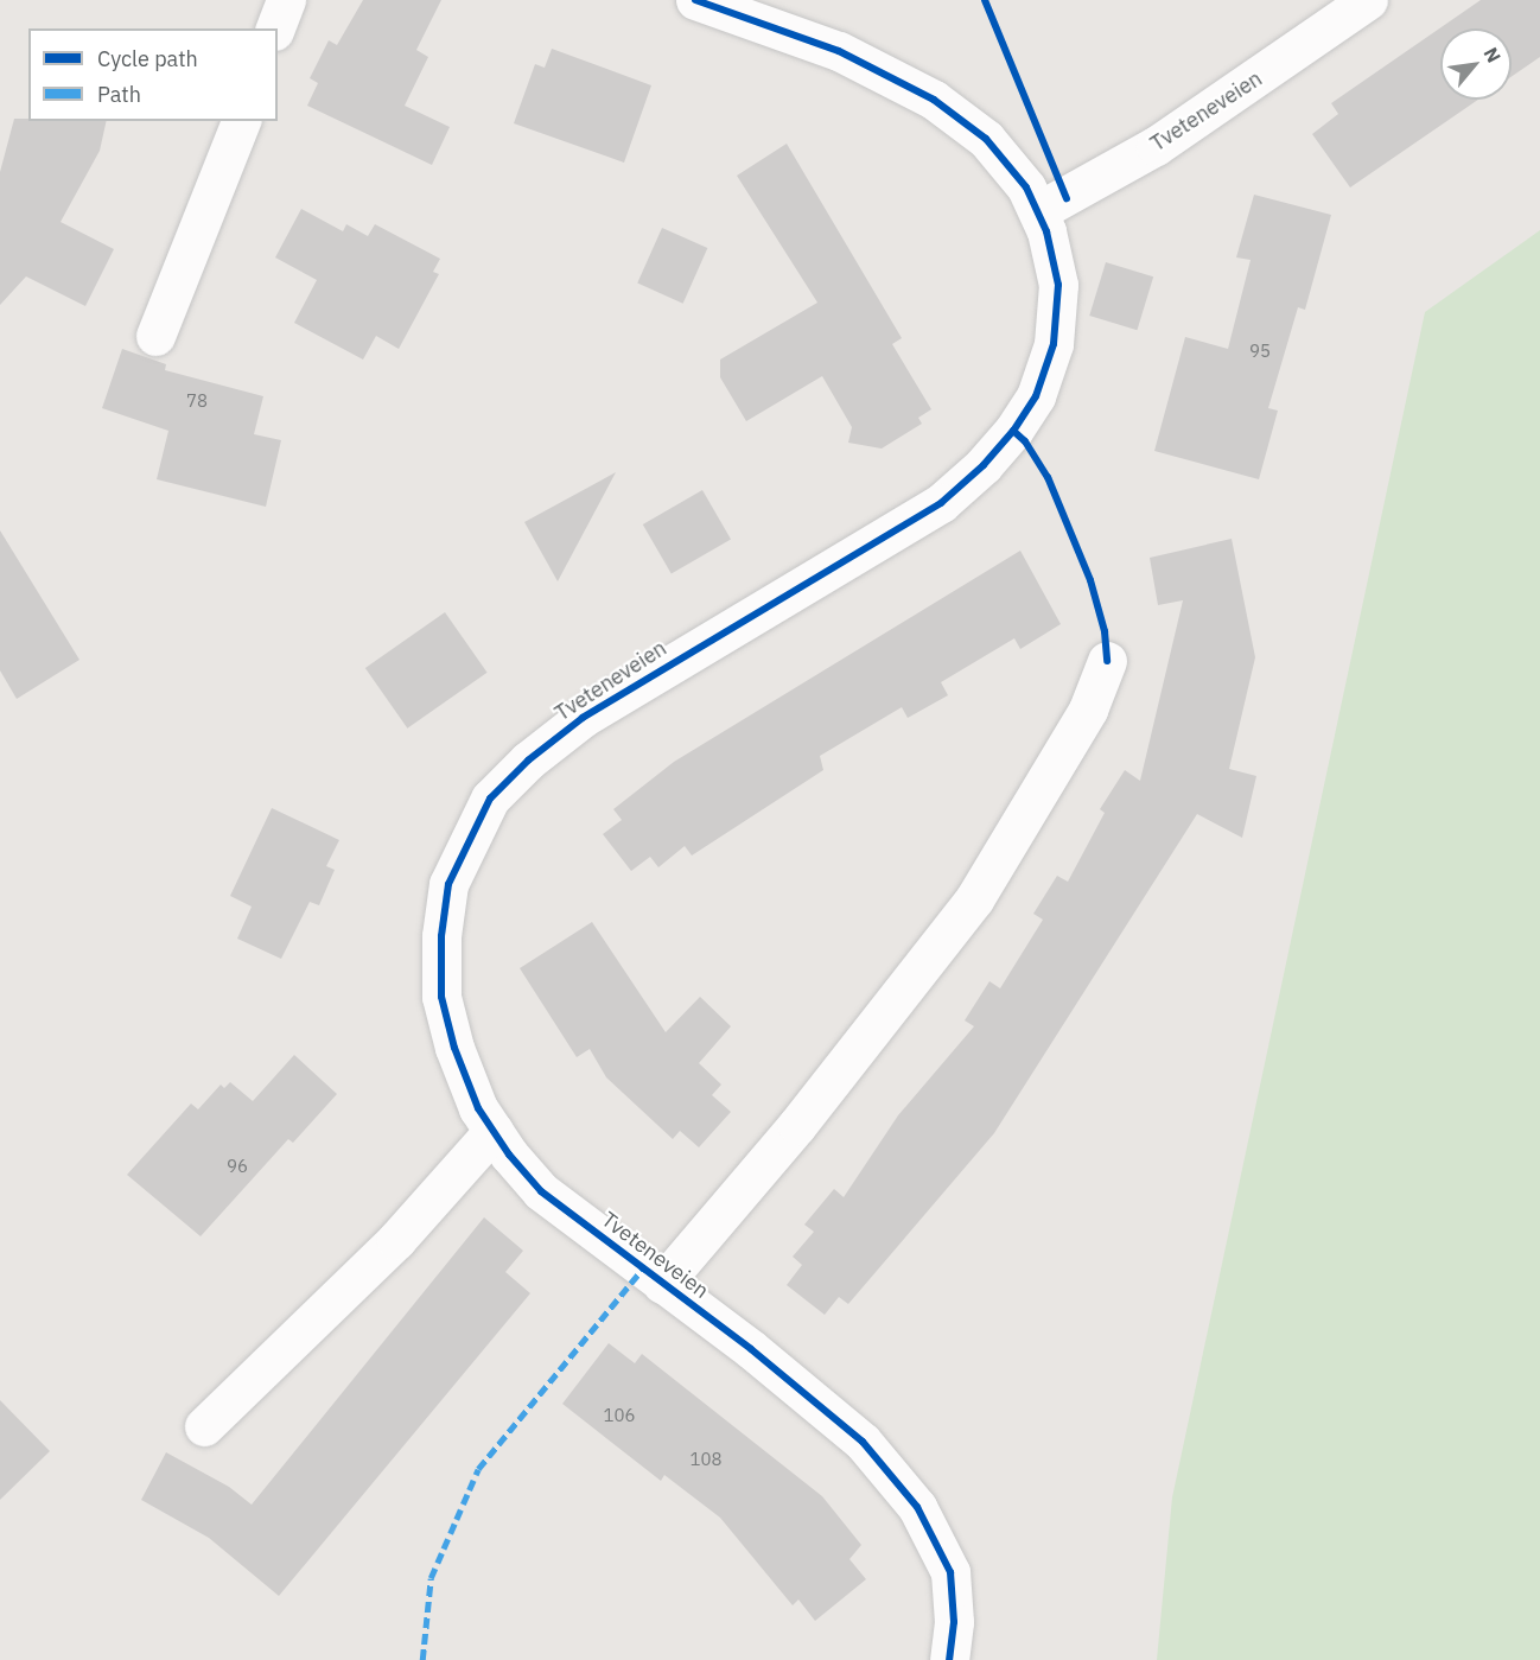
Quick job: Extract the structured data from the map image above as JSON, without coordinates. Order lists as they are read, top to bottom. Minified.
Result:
{"streets":{"street":["Tveteneveien"]},"house_numbers":["95","78","96","106","108"],"legend":["Cycle path","Path"],"north":"top right"}
